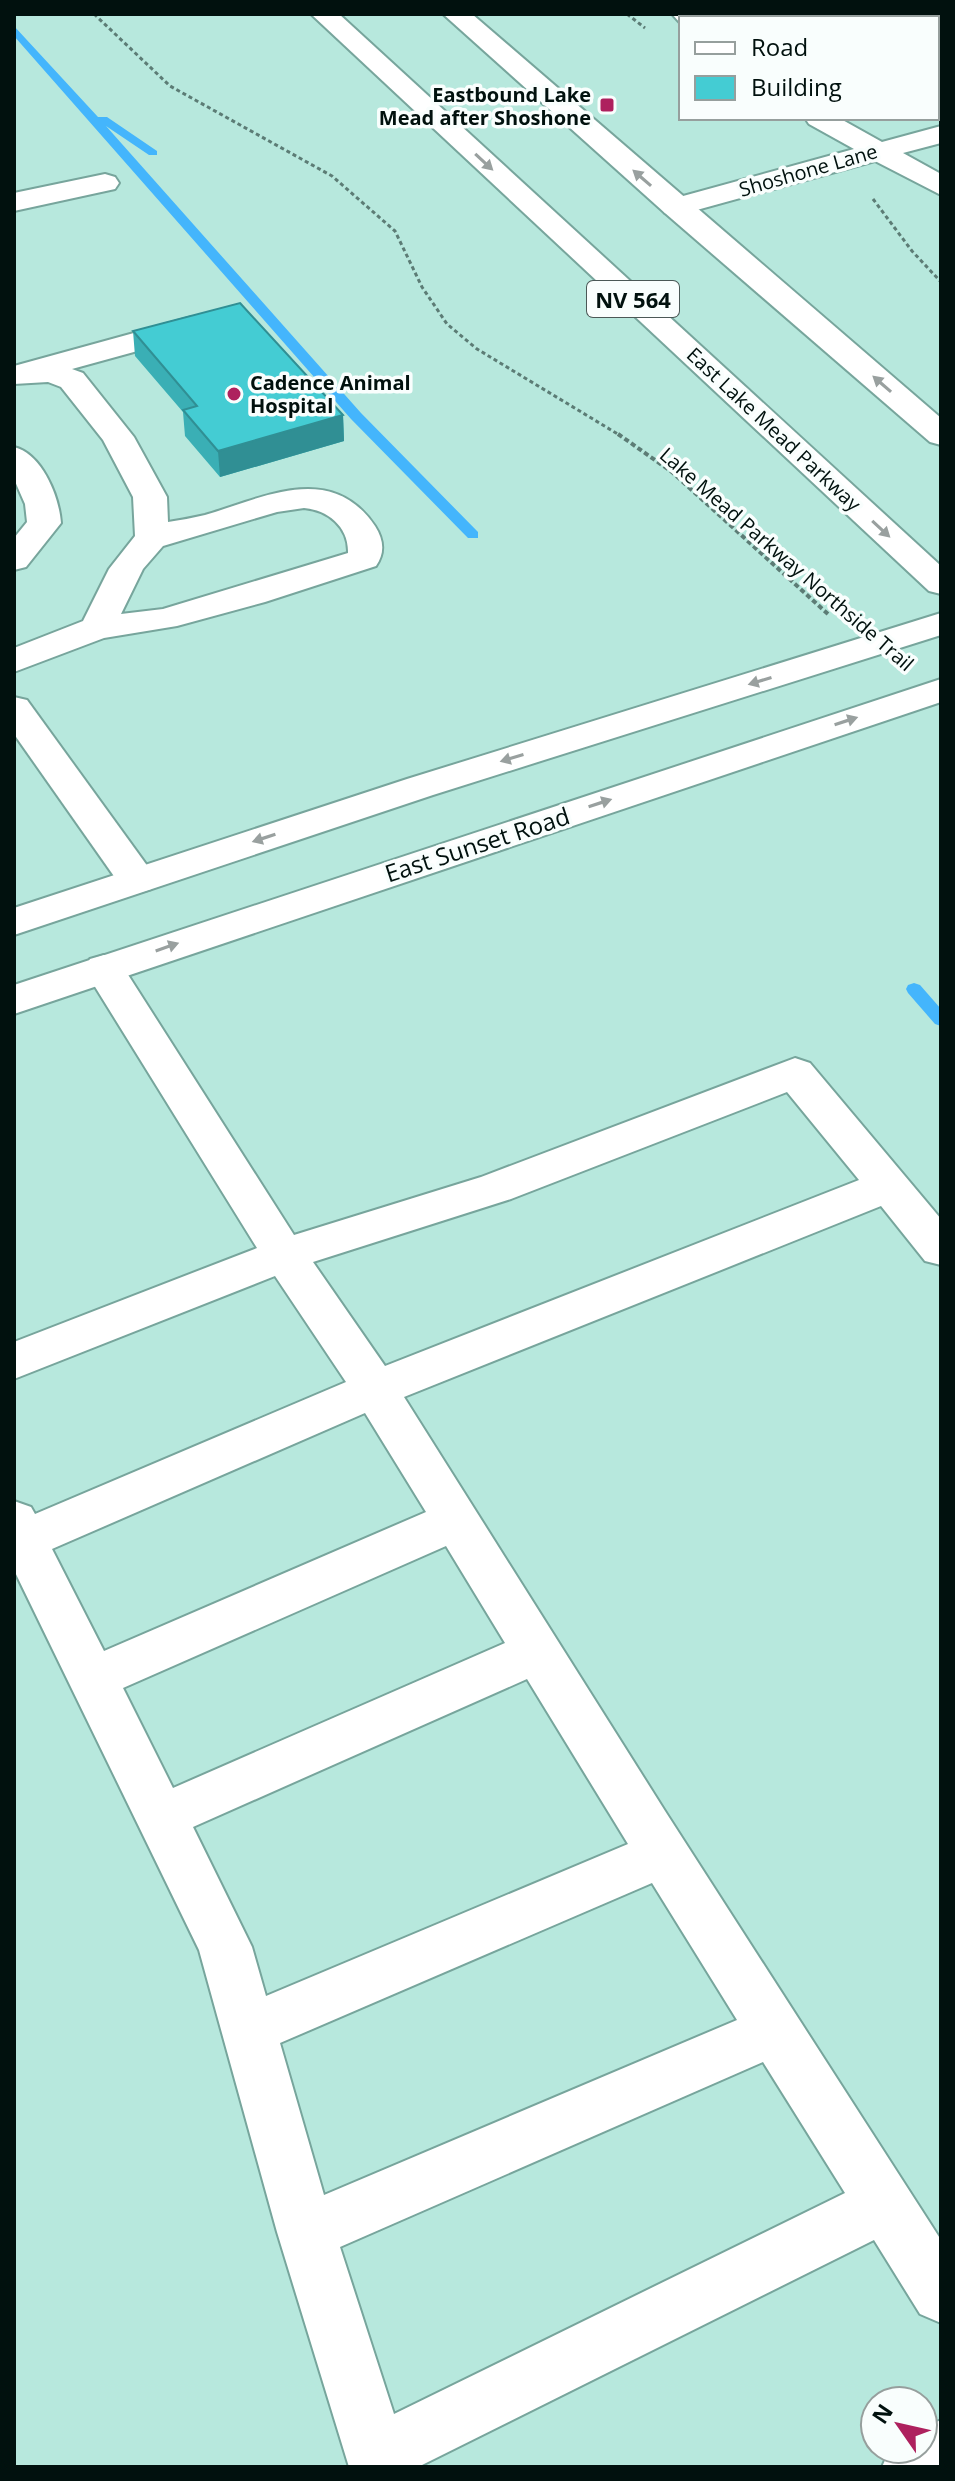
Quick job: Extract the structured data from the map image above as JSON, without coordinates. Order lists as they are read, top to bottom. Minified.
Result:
{"streets":{"main road":["Shoshone Lane","NV 564","East Lake Mead Parkway","East Sunset Road"],"path":["Lake Mead Parkway Northside Trail"]},"places":{"transit":["Eastbound Lake Mead after Shoshone"],"other":["Cadence Animal Hospital"]},"legend":["Road","Building"],"north":"top left"}
